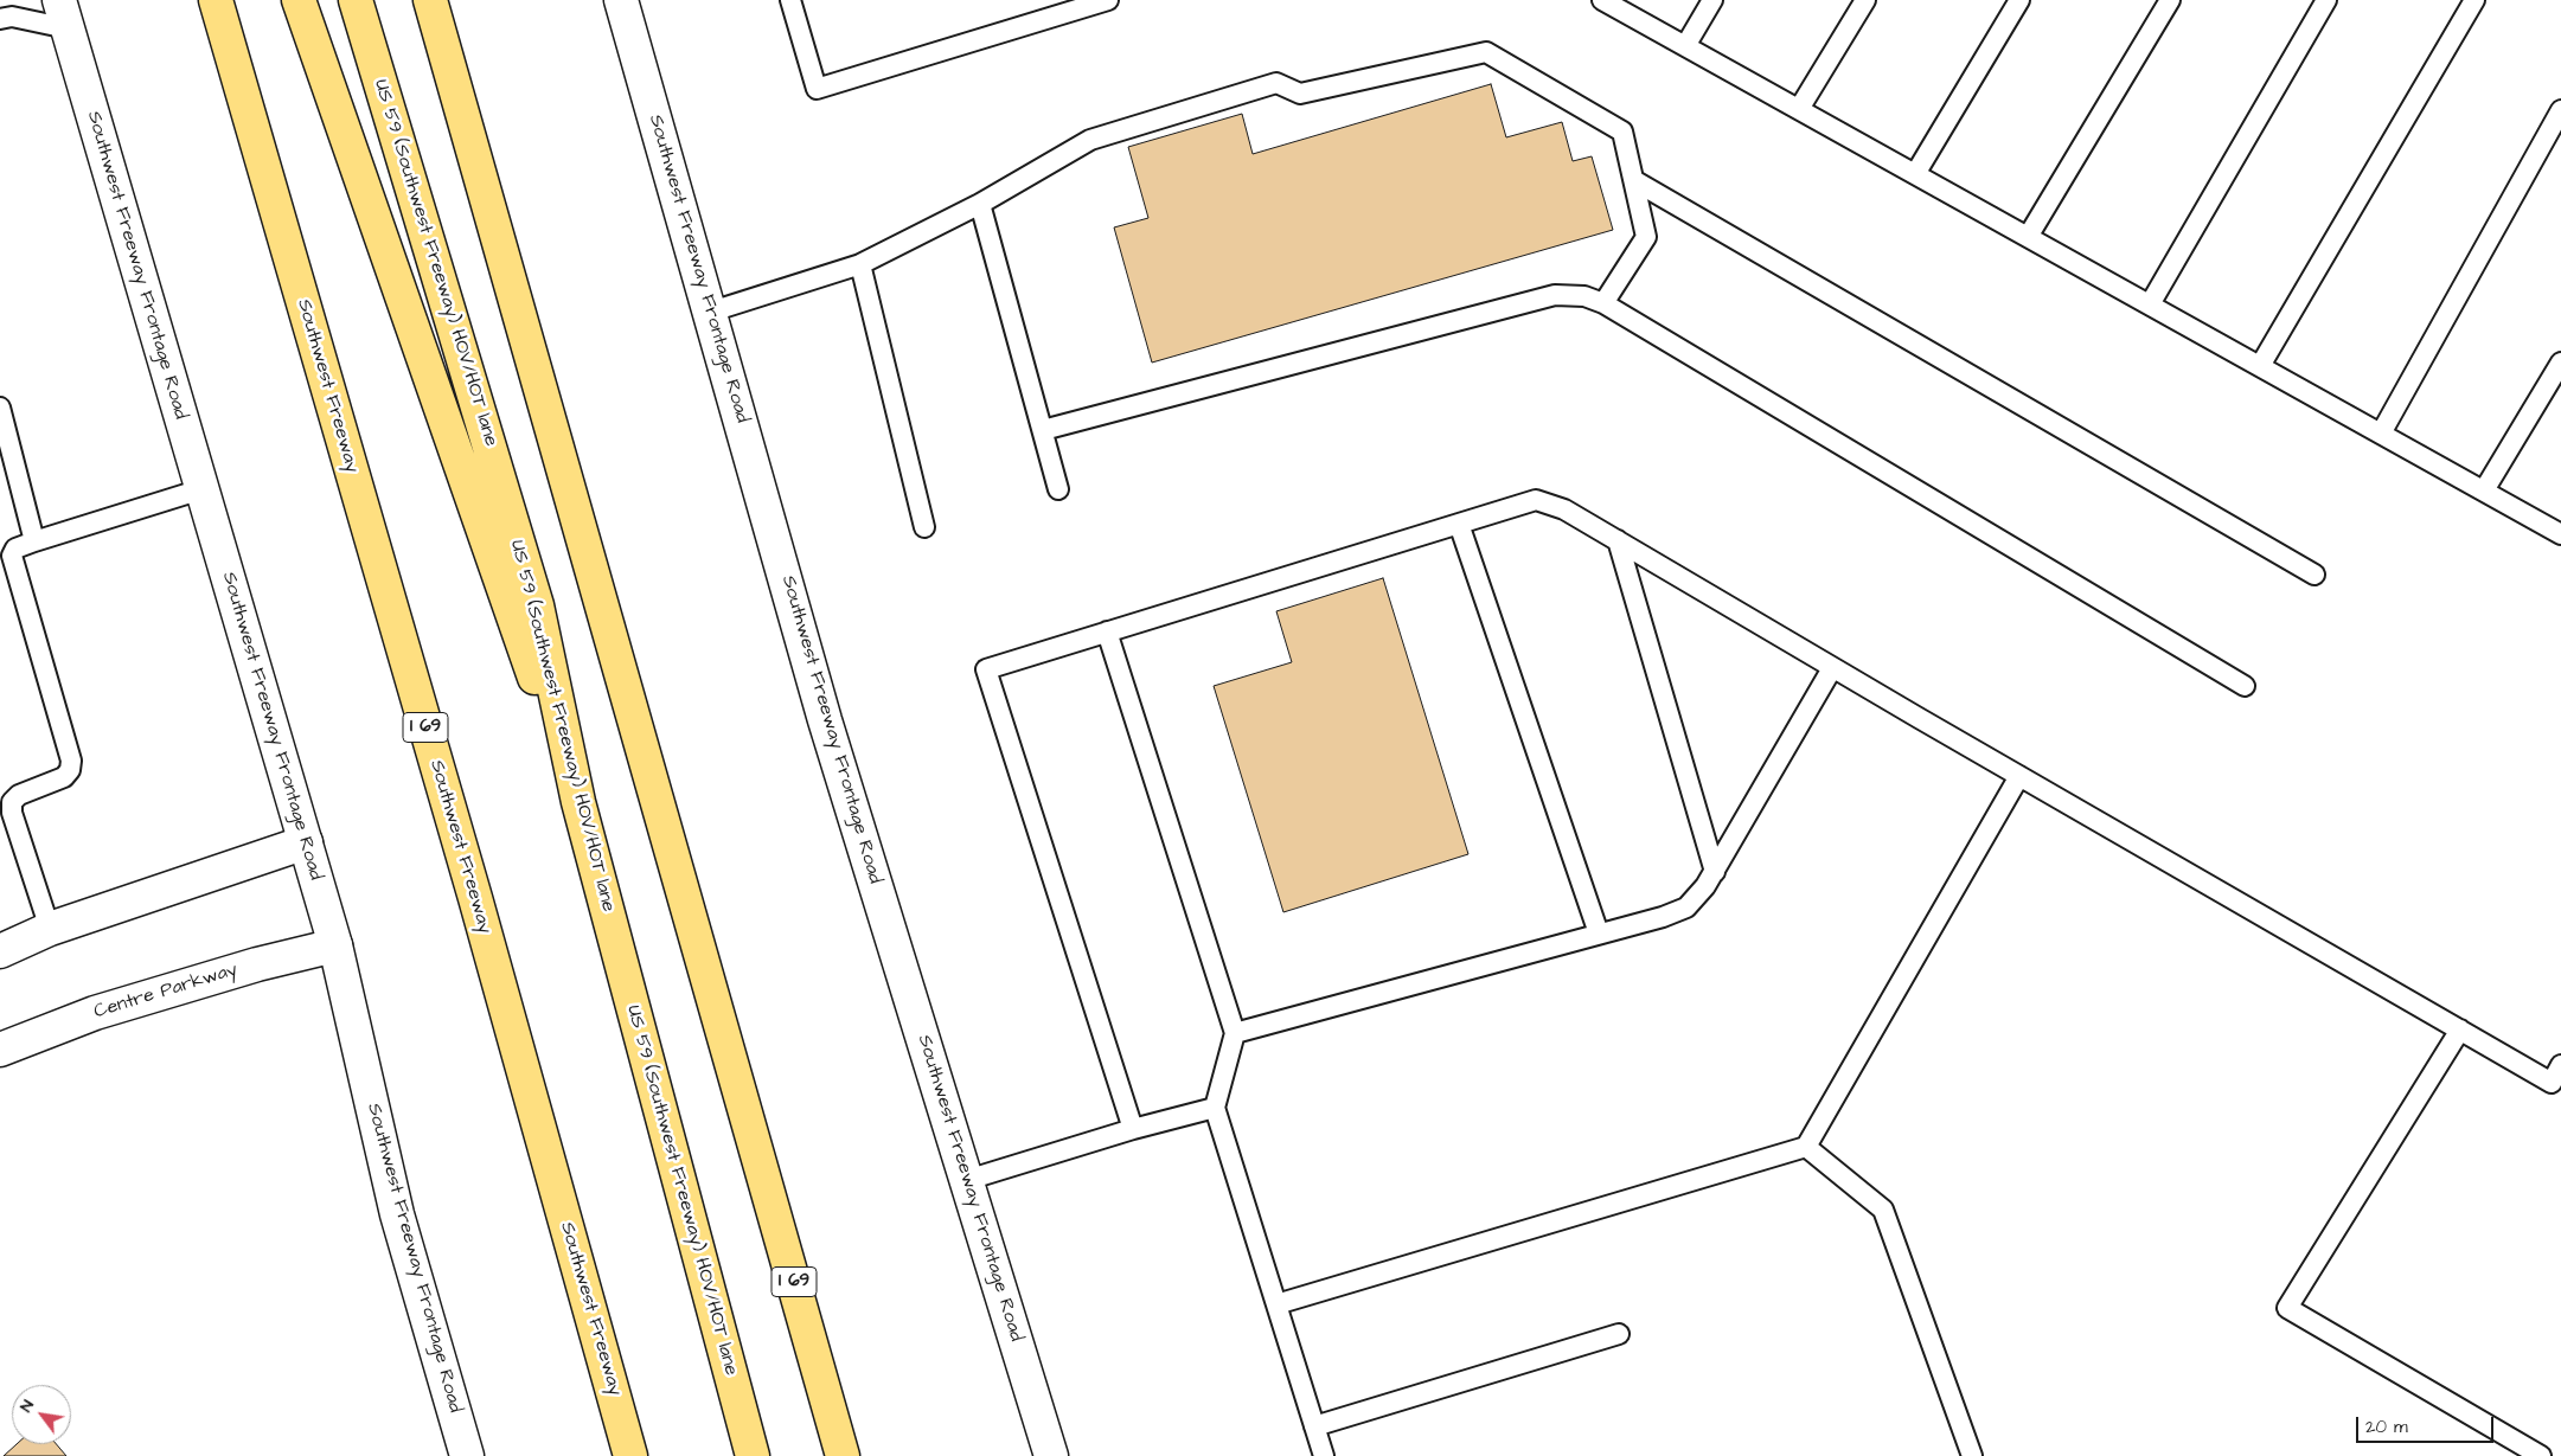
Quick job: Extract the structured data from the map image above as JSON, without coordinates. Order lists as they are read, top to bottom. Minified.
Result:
{"streets":{"highway":["US 59 (Southwest Freeway) HOV/HOT lane","Southwest Freeway","I 69"],"main road":["Southwest Freeway Frontage Road","Centre Parkway"]},"crossings":[["Southwest Freeway Frontage Road","Centre Parkway"]],"scale_bar":"20 m","north":"top left"}
